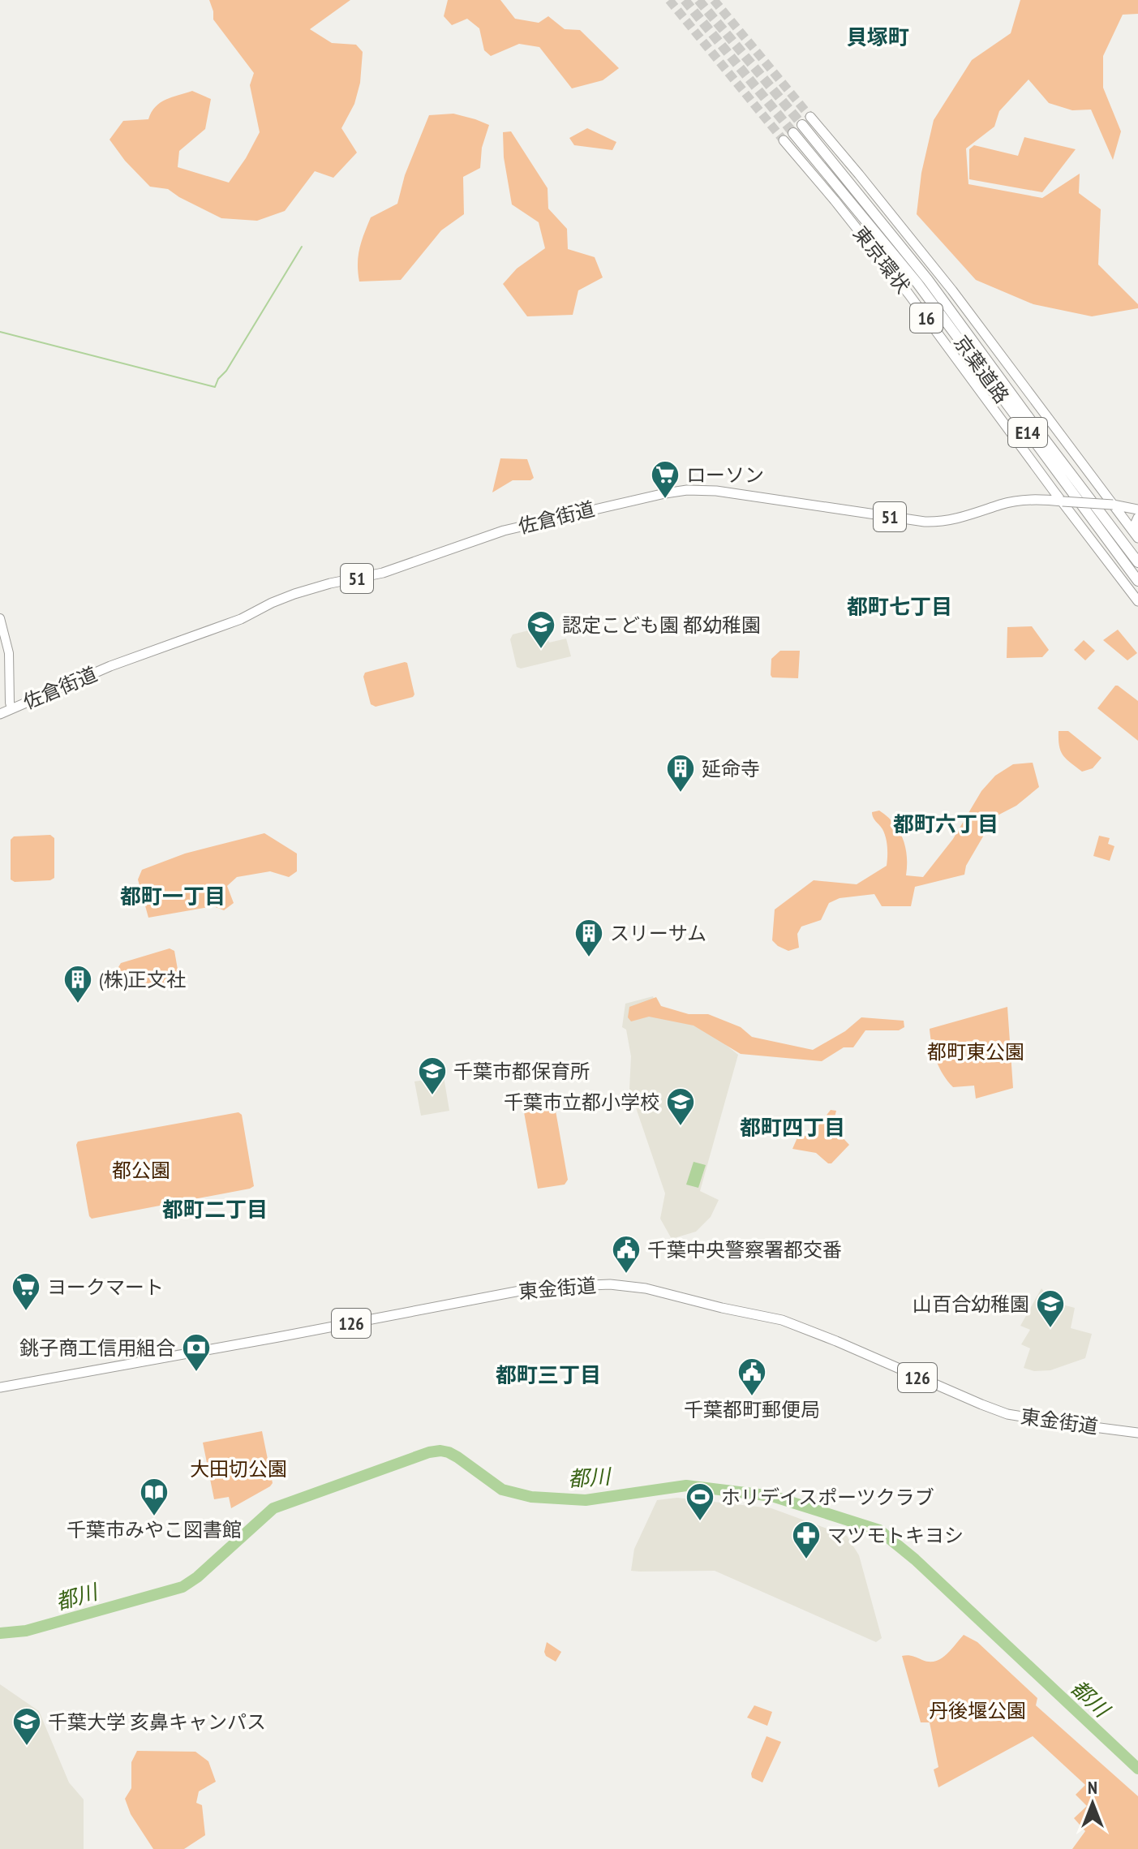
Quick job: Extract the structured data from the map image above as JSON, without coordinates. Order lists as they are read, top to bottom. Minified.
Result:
{"streets":{"highway":["東京環状","16","京葉道路","E14","51","佐倉街道","東金街道","126"]},"crossings":[["東京環状","京葉道路"],["東京環状","佐倉街道"]],"districts":["貝塚町","都町七丁目","都町六丁目","都町一丁目","都町四丁目","都町二丁目","都町三丁目"],"water":["都川"],"parks":["都町東公園","都公園","大田切公園","丹後堰公園"],"places":{"supermarket":["ローソン","ヨークマート"],"school or university":["認定こども園 都幼稚園","千葉市都保育所","千葉市立都小学校","山百合幼稚園","千葉大学 亥鼻キャンパス"],"building":["延命寺","スリーサム","(株)正文社"],"public building":["千葉中央警察署都交番","千葉都町郵便局"],"bank":["銚子商工信用組合"],"library":["千葉市みやこ図書館"],"sports":["ホリデイスポーツクラブ"],"pharmacy":["マツモトキヨシ"]},"north":"top"}
